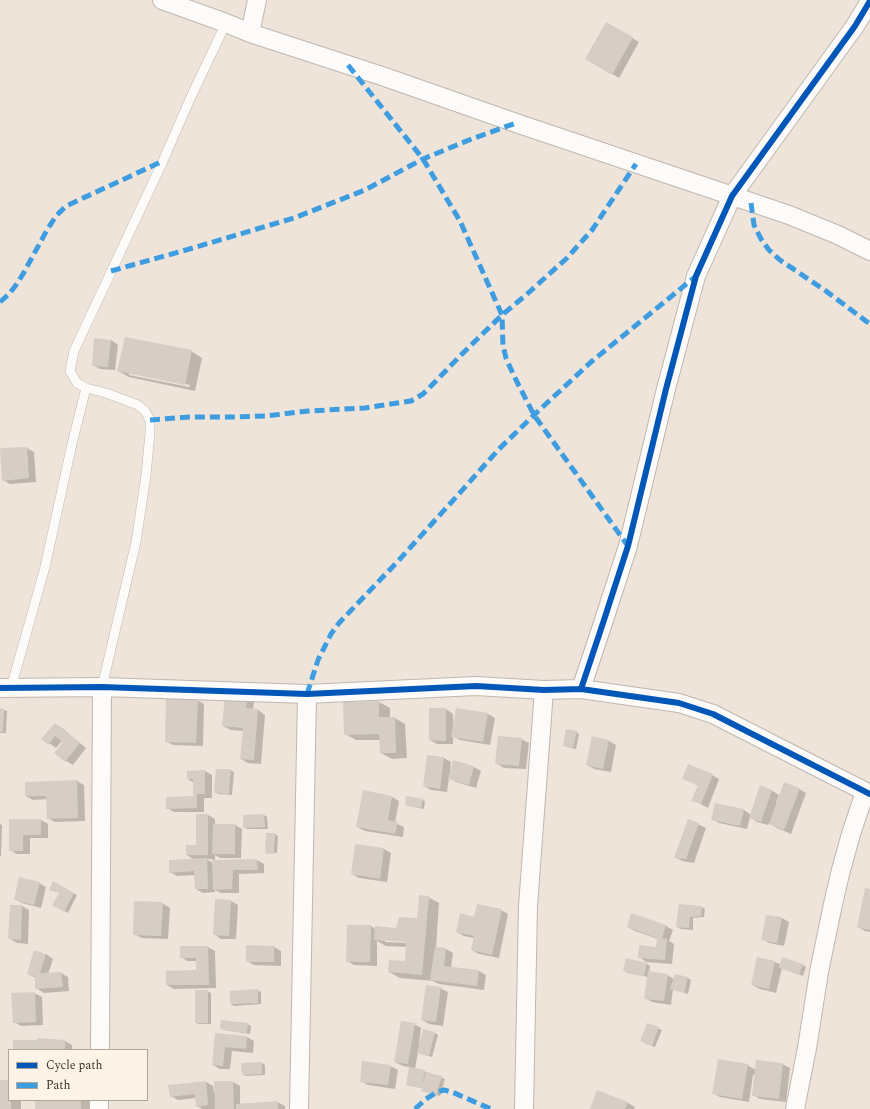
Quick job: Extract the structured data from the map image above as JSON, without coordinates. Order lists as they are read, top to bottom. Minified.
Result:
{"legend":["Cycle path","Path"]}
